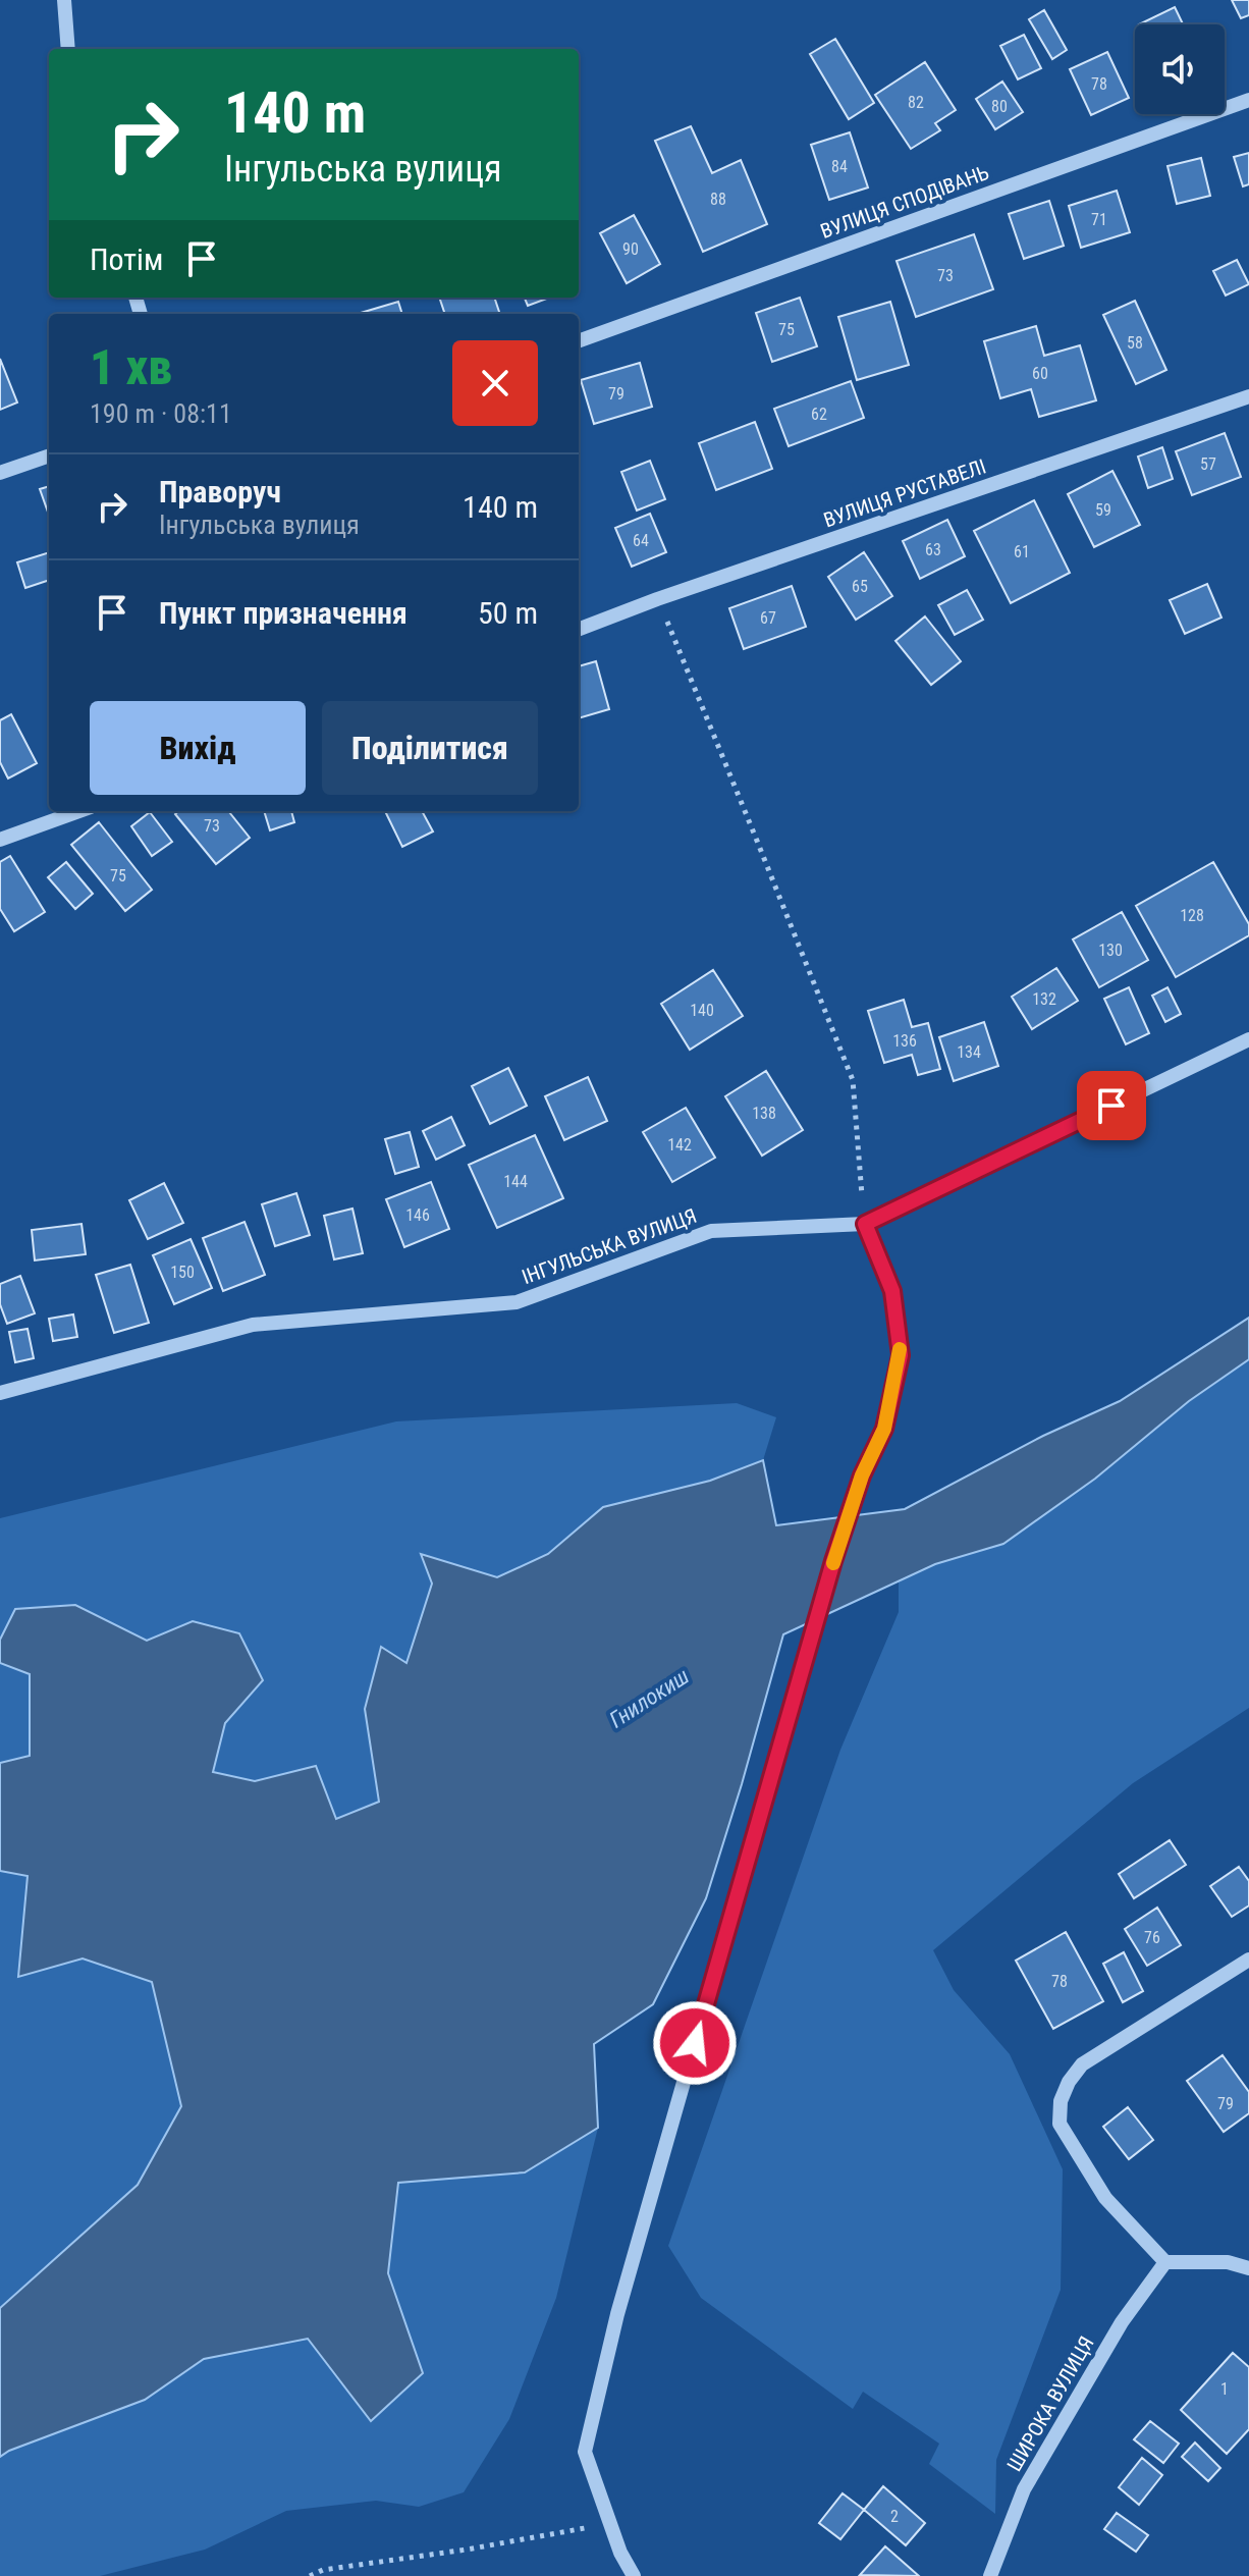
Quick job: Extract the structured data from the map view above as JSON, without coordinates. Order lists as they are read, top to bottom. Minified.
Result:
{"streets":{"street":["ВУЛИЦЯ СПОДІВАНЬ","ВУЛИЦЯ РУСТАВЕЛІ","ІНГУЛЬСЬКА ВУЛИЦЯ","ШИРОКА ВУЛИЦЯ"]},"water":["Гнилокиш"],"house_numbers":["78","82","80","84","88","71","90","73","75","58","60","79","62","57","59","64","63","61","65","67","73","75","128","130","132","140","136","134","138","142","144","146","150","76","78","79","1","2"],"page":{"turn":["140 m","Інгульська вулиця"],"then":"Потім","heading":["1 хв","190 m · 08:11"],"list":[{"name":"Праворуч","note":"Інгульська вулиця","value":"140 m"},{"name":"Пункт призначення","value":"50 m"}],"buttons":["Вихід","Поділитися"]}}
